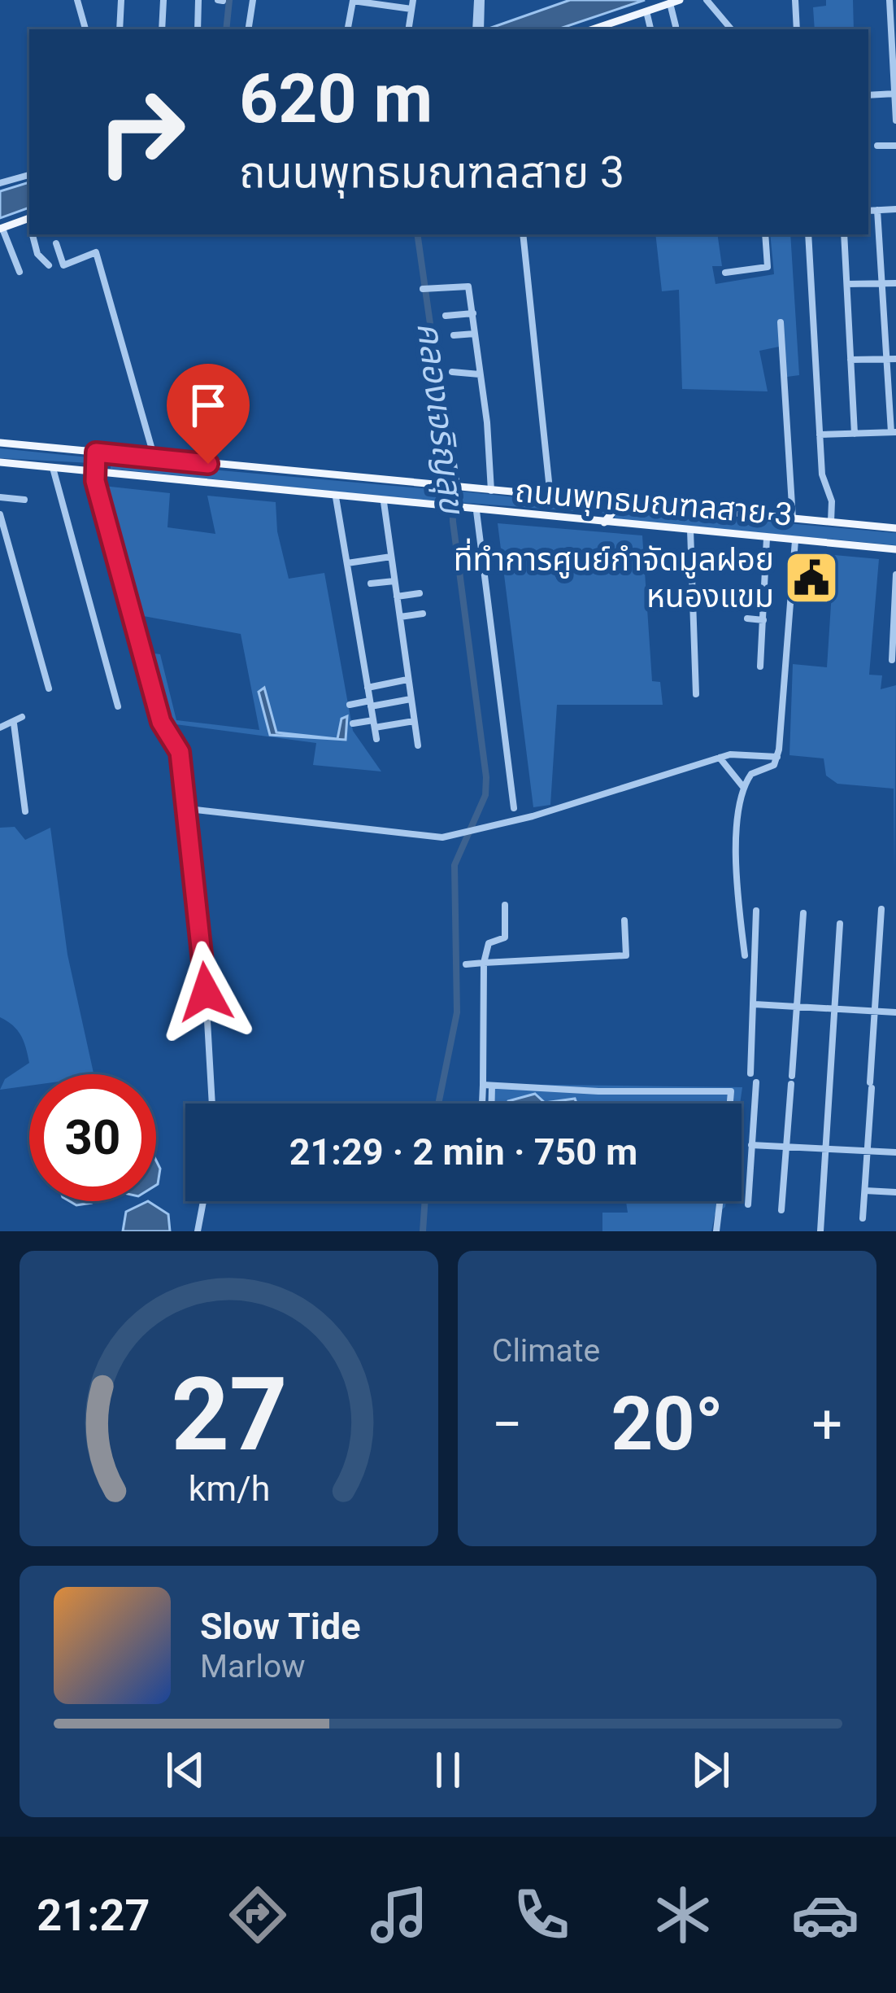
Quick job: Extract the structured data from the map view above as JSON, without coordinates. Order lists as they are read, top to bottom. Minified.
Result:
{"streets":{"main road":["ถนนพุทธมณฑลสาย 3"]},"water":["คลองเจริญสุข"],"places":{"public building":["ที่ทำการศูนย์กำจัดมูลฝอย หนองแขม"]},"page":{"turn":["620 m","ถนนพุทธมณฑลสาย 3"],"limit":"30","trip":"21:29 · 2 min · 750 m","tile":"Climate","heat":["−","20°","+"],"song":["Slow Tide","Marlow"],"tabs":"21:27","gauge":["27","km/h"]}}
